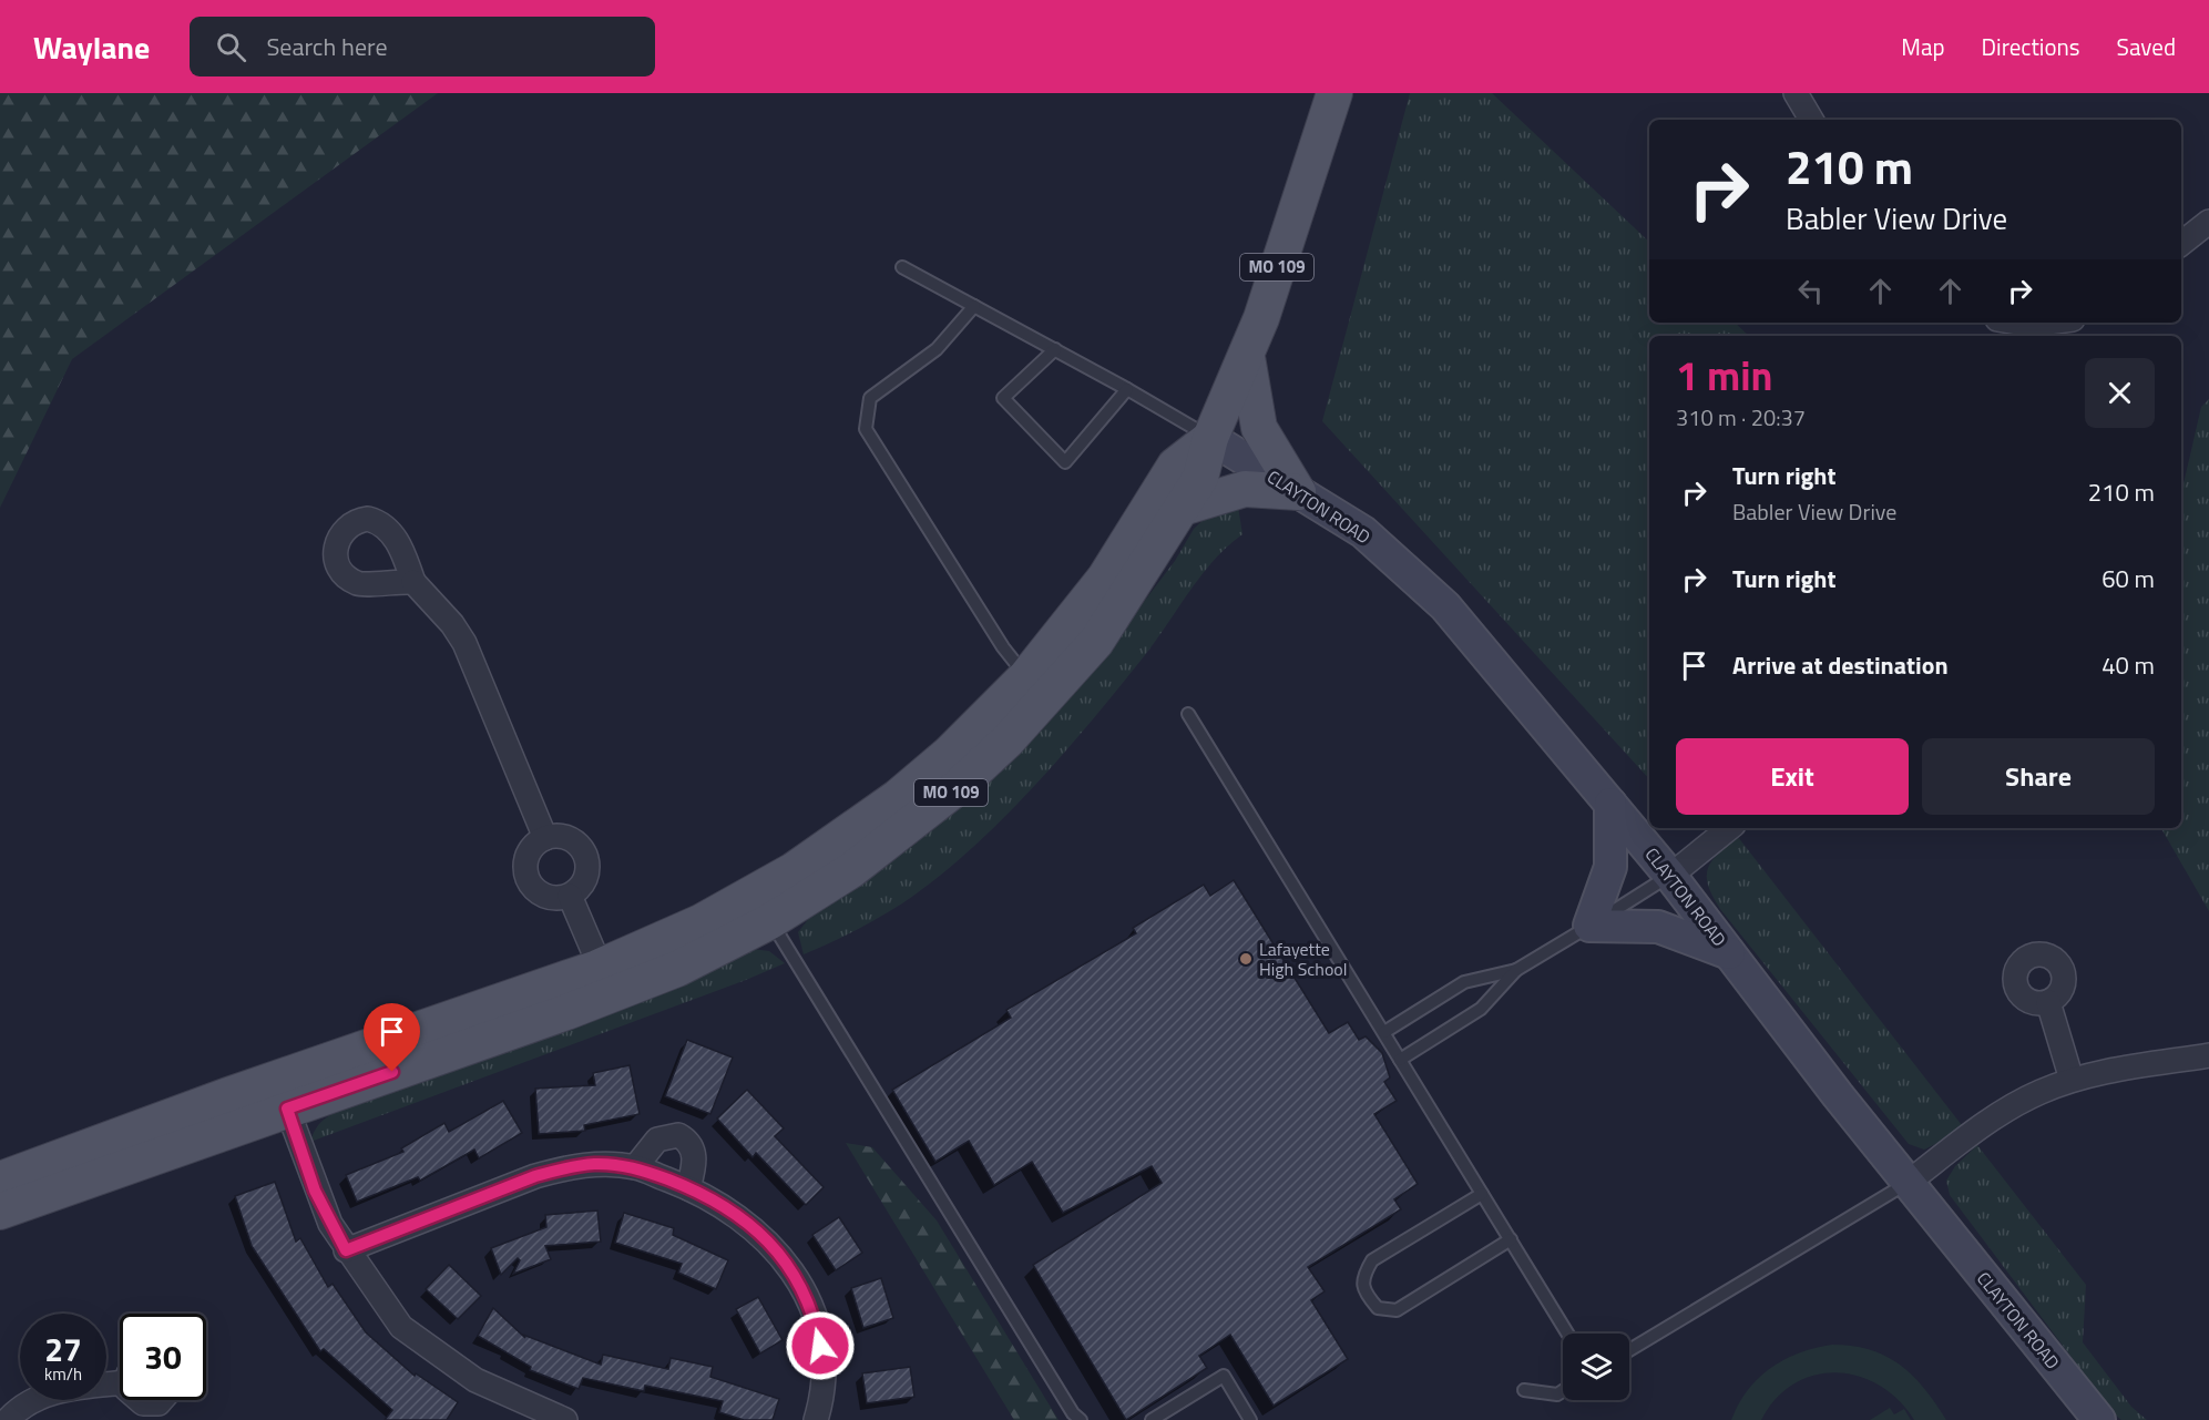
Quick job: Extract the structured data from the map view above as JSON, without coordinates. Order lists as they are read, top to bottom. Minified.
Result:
{"streets":{"main road":["MO 109","CLAYTON ROAD"]},"crossings":[["MO 109","CLAYTON ROAD"]],"places":["Lafayette High School"],"page":{"header":"Waylane","search":"Search here","nav":["Map","Directions","Saved"],"turn":["210 m","Babler View Drive"],"heading":["1 min","310 m · 20:37"],"list":[{"name":"Turn right","note":"Babler View Drive","value":"210 m"},{"name":"Turn right","value":"60 m"},{"name":"Arrive at destination","value":"40 m"}],"buttons":["Exit","Share"],"speed":"27 km/h","limit":"30"}}
